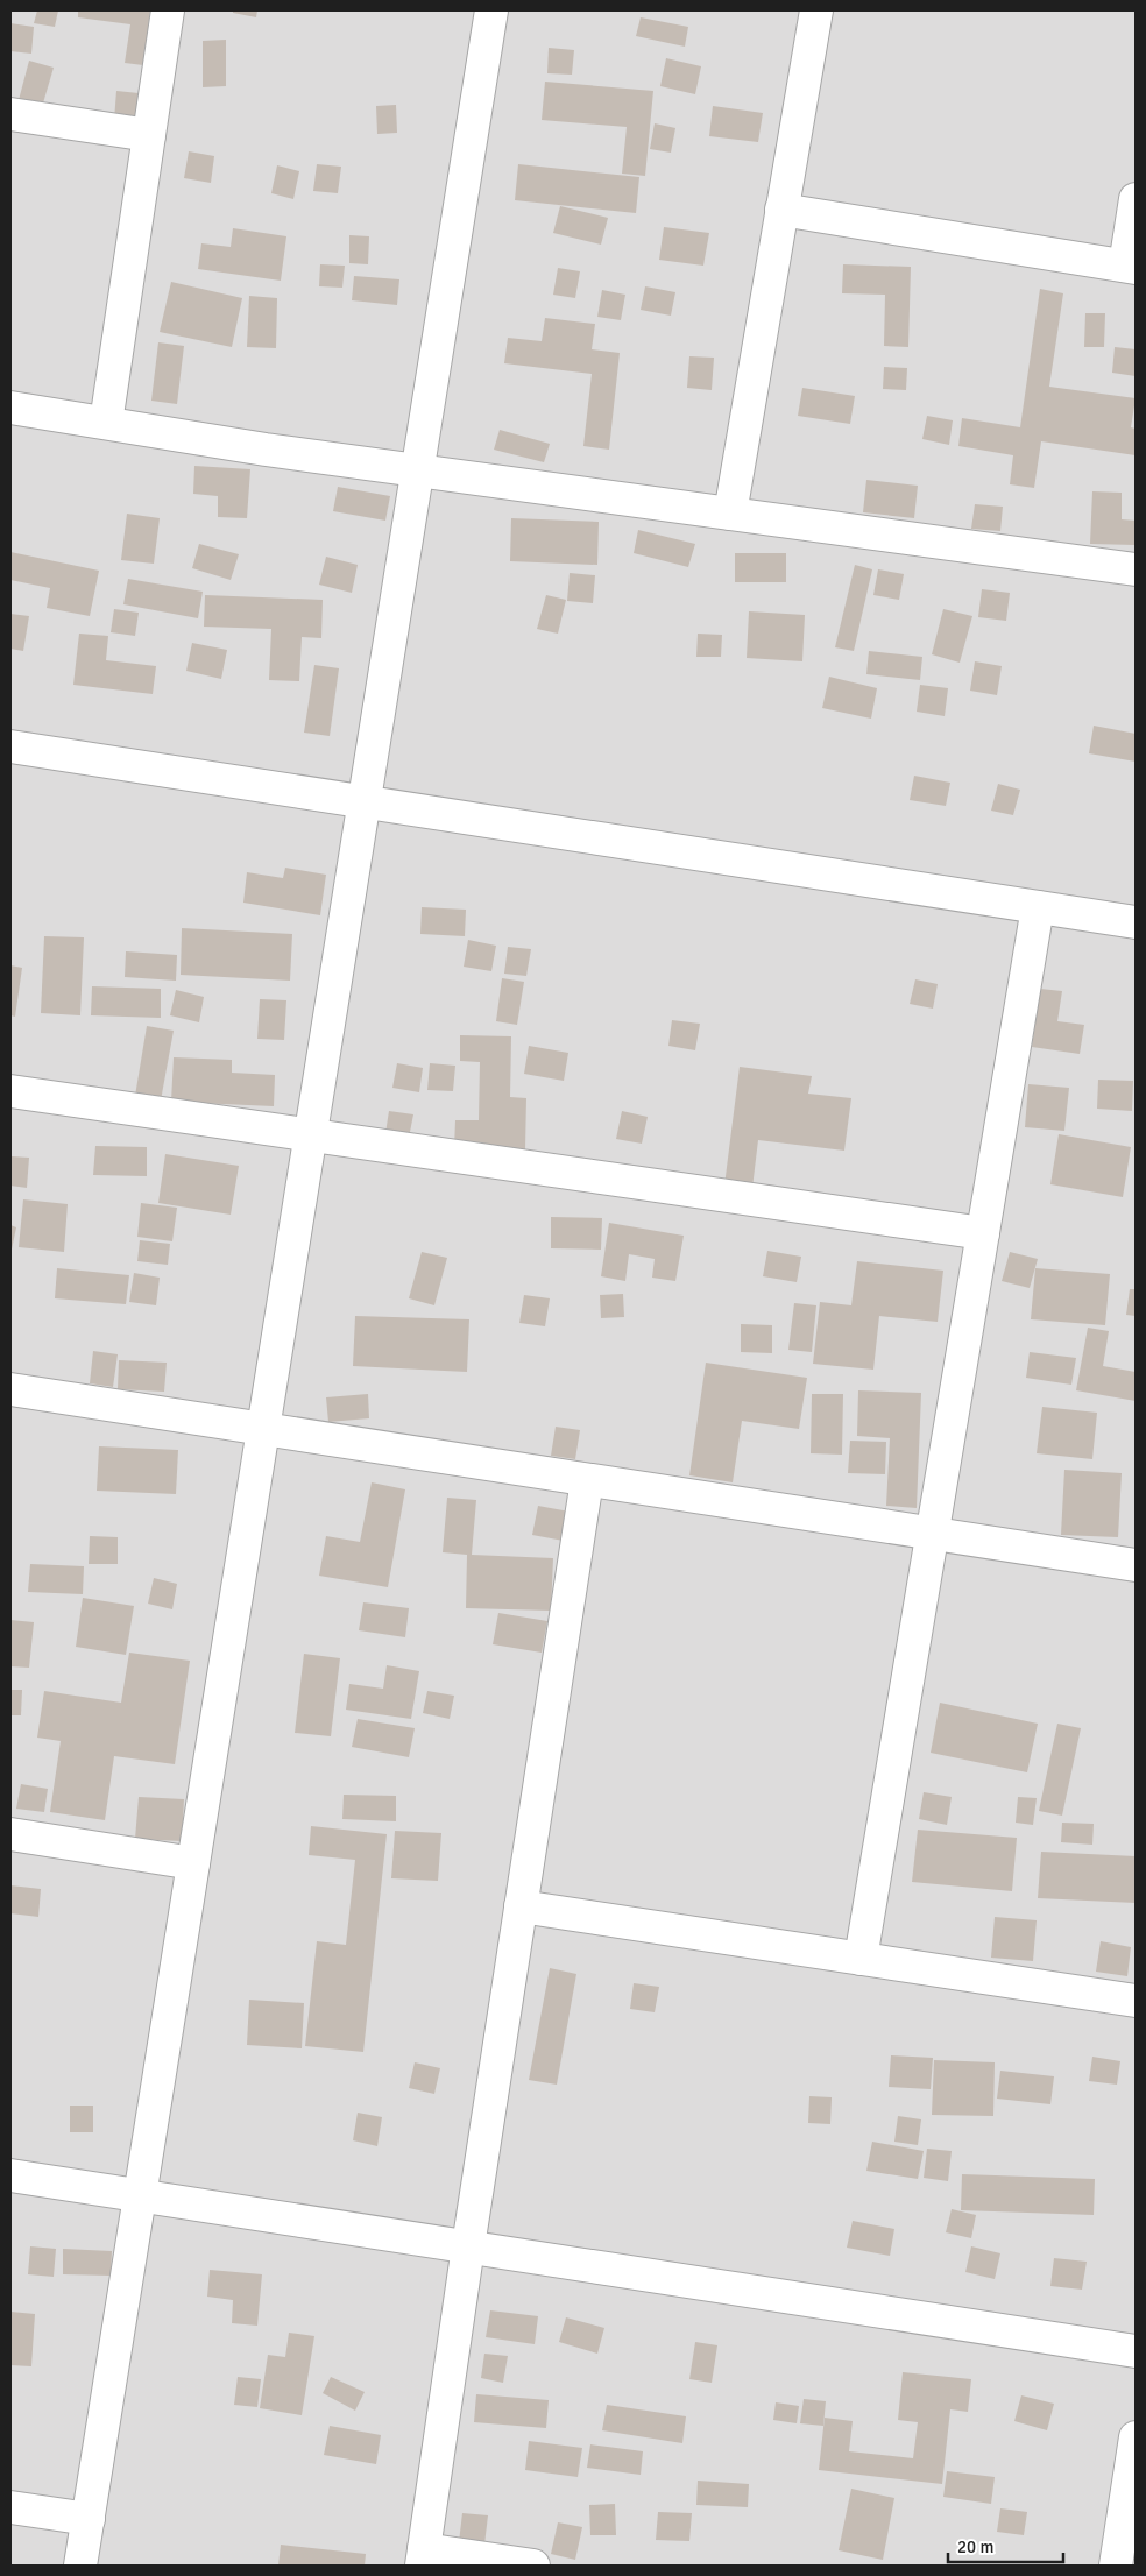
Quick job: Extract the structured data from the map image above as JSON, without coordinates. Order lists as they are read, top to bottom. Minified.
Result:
{"scale_bar":"20 m"}
